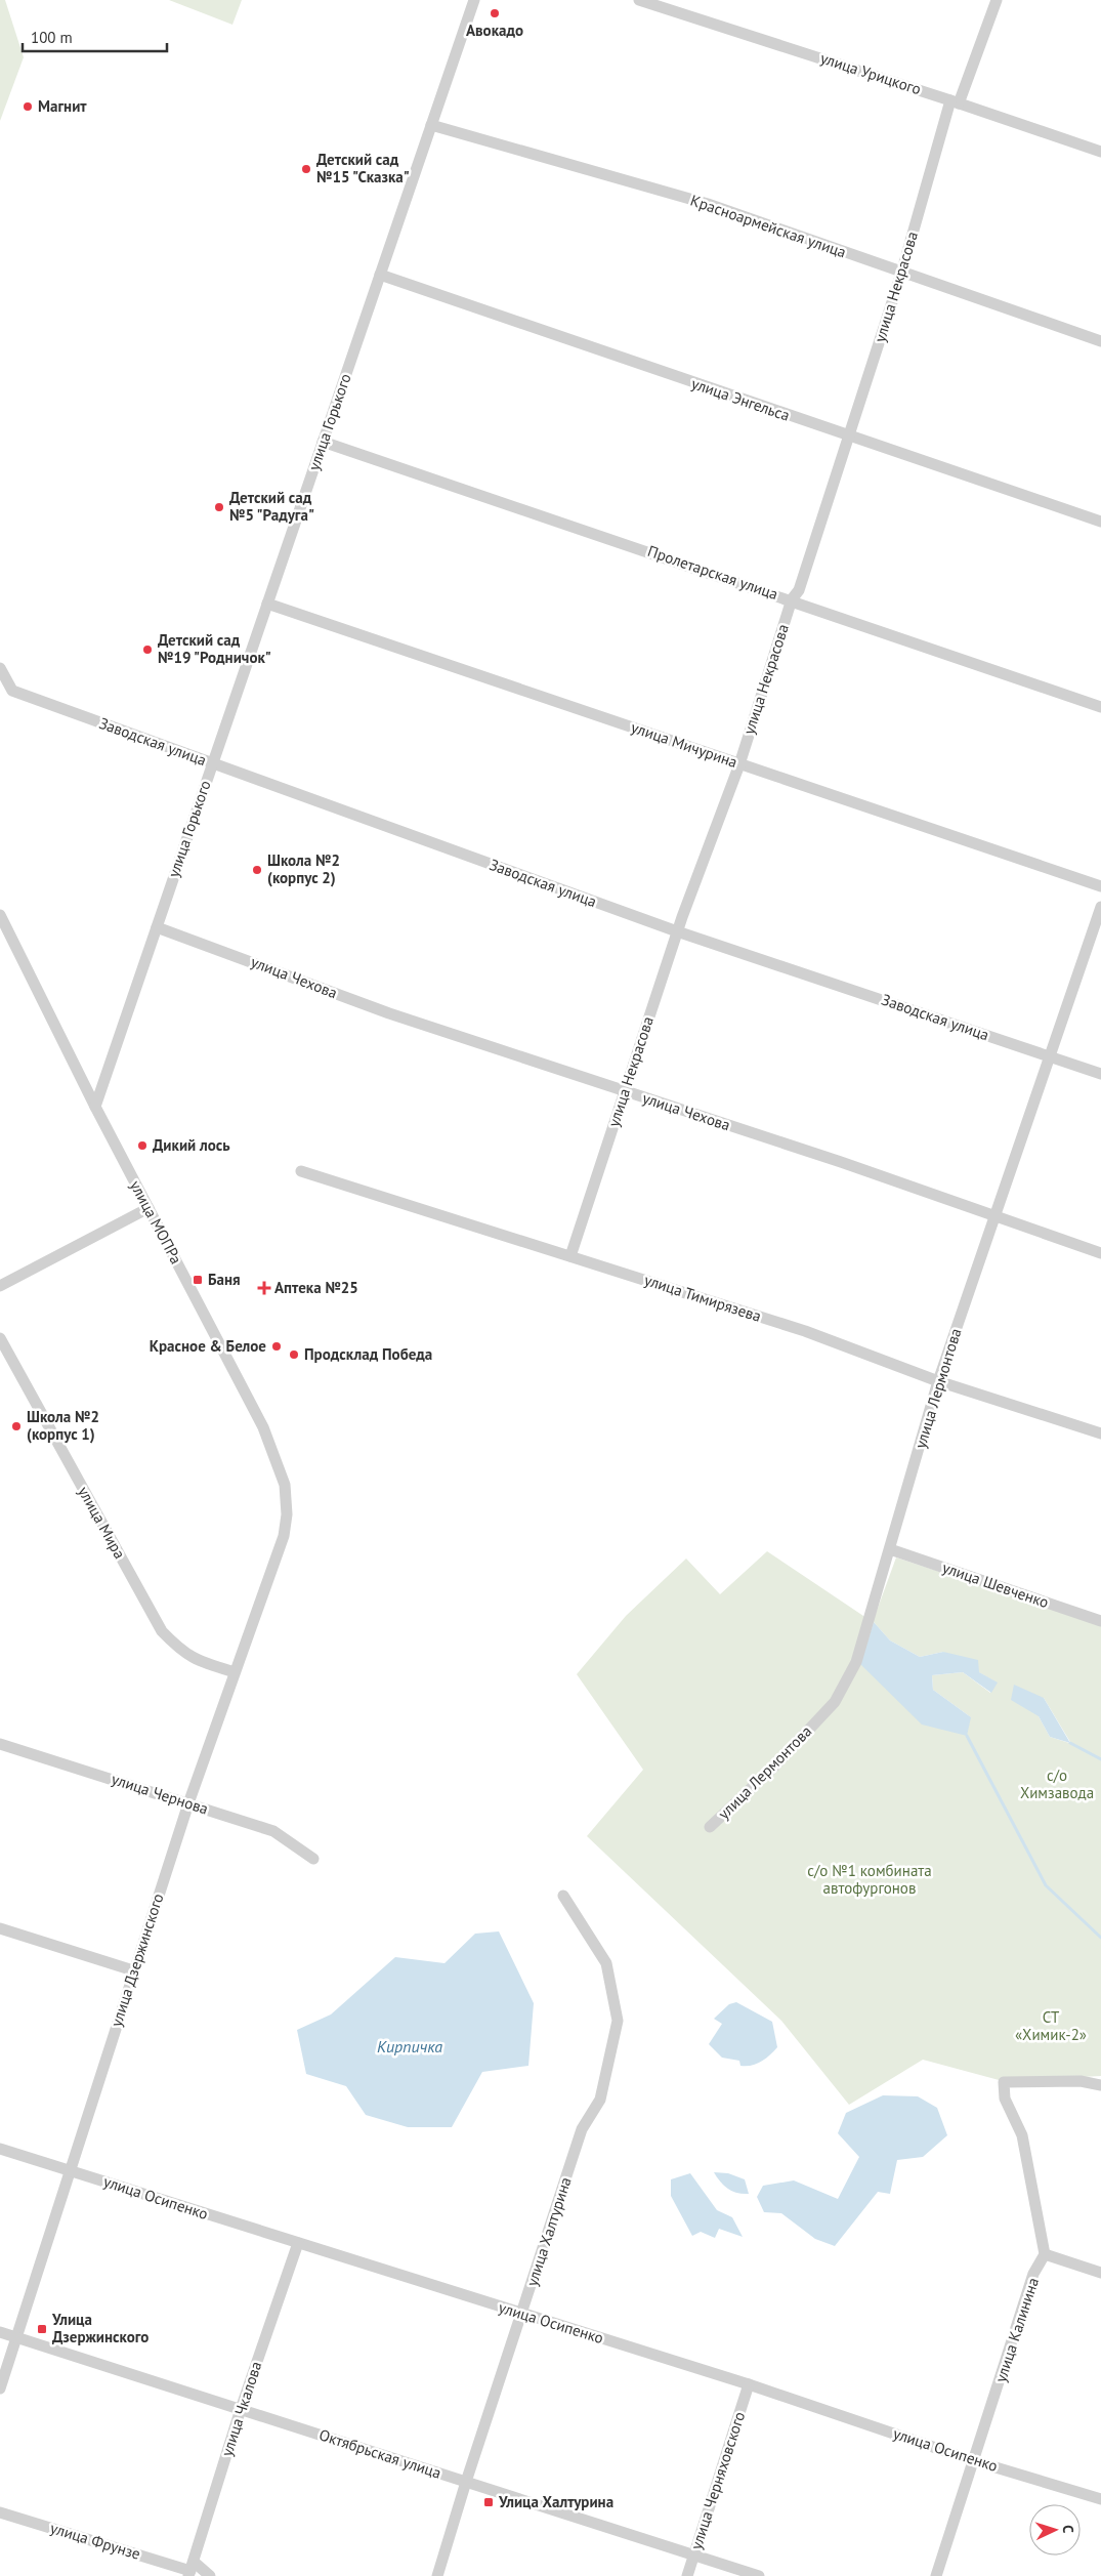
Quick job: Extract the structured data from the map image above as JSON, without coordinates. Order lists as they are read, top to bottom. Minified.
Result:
{"streets":{"street":["улица Урицкого","Красноармейская улица","улица Некрасова","улица Энгельса","улица Горького","Пролетарская улица","Заводская улица","улица Мичурина","улица Чехова","улица МОПРа","улица Тимирязева","улица Лермонтова","улица Мира","улица Шевченко","улица Чернова","улица Дзержинского","улица Осипенко","улица Халтурина","улица Калинина","улица Чкалова","Октябрьская улица","улица Черняховского","улица Фрунзе"]},"crossings":[["улица Урицкого","улица Некрасова"],["Красноармейская улица","улица Некрасова"],["Красноармейская улица","улица Горького"],["улица Некрасова","улица Энгельса"],["улица Некрасова","Пролетарская улица"],["улица Некрасова","Заводская улица"],["улица Некрасова","улица Мичурина"],["улица Некрасова","улица Чехова"],["улица Некрасова","улица Тимирязева"],["улица Энгельса","улица Горького"],["улица Горького","Пролетарская улица"],["улица Горького","Заводская улица"],["улица Горького","улица Мичурина"],["улица Горького","улица Чехова"],["улица Горького","улица МОПРа"],["Заводская улица","улица Лермонтова"],["улица Чехова","улица Лермонтова"],["улица МОПРа","улица Дзержинского"],["улица Тимирязева","улица Лермонтова"],["улица Лермонтова","улица Шевченко"],["улица Мира","улица Дзержинского"],["улица Чернова","улица Дзержинского"],["улица Дзержинского","улица Осипенко"],["улица Дзержинского","Октябрьская улица"],["улица Осипенко","улица Халтурина"],["улица Осипенко","улица Калинина"],["улица Осипенко","улица Чкалова"],["улица Осипенко","улица Черняховского"],["улица Халтурина","Октябрьская улица"],["улица Чкалова","Октябрьская улица"],["улица Чкалова","улица Фрунзе"],["Октябрьская улица","улица Черняховского"]],"water":["Кирпичка"],"parks":["с/о Химзавода","с/о №1 комбината автофургонов","СТ «Химик-2»"],"places":{"other":["Авокадо","Магнит","Детский сад №15 \"Сказка\"","Детский сад №5 \"Радуга\"","Детский сад №19 \"Родничок\"","Школа №2 (корпус 2)","Дикий лось","Красное & Белое","Продсклад Победа","Школа №2 (корпус 1)"],"transit":["Баня","Улица Дзержинского","Улица Халтурина"],"health":["Аптека №25"]},"scale_bar":"100 m","north":"right"}
